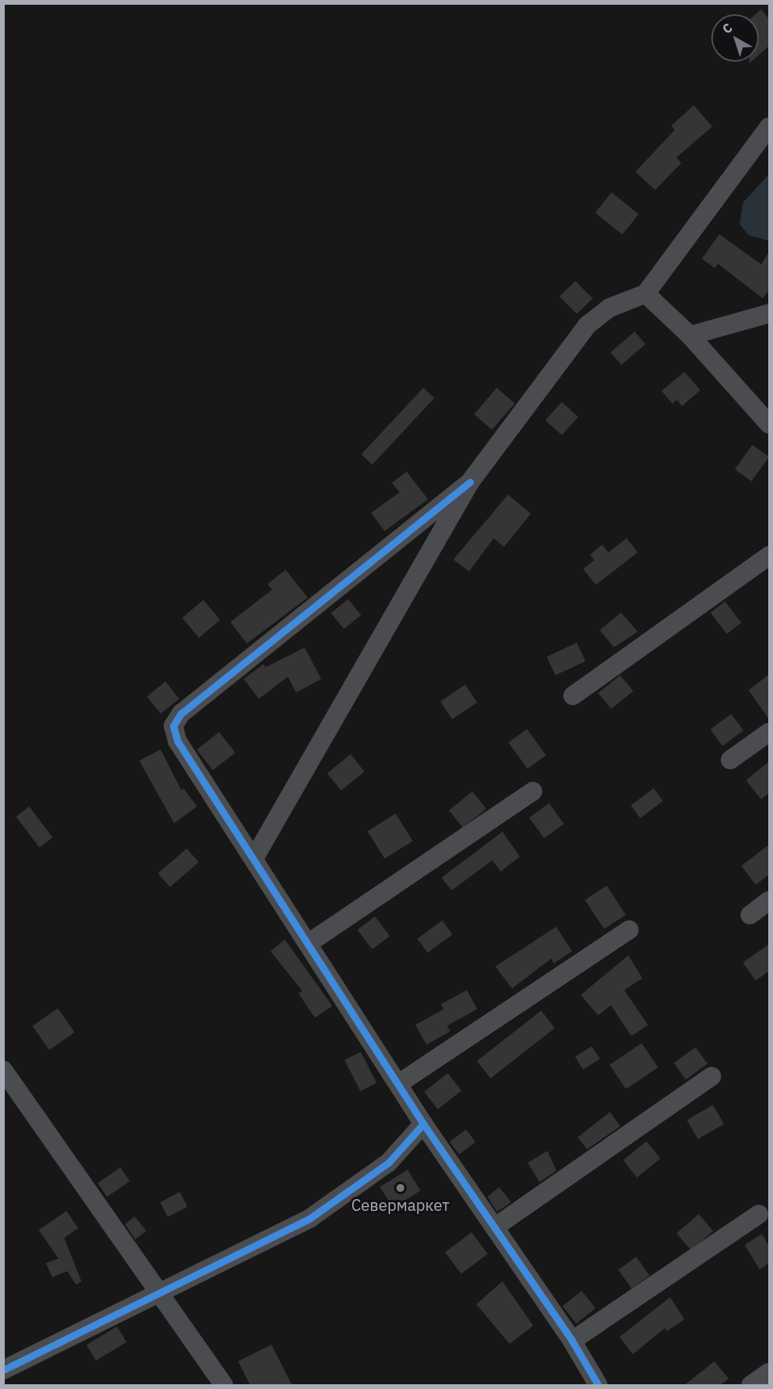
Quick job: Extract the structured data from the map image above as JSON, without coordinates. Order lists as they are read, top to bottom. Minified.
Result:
{"places":["Севермаркет"],"north":"top left"}
